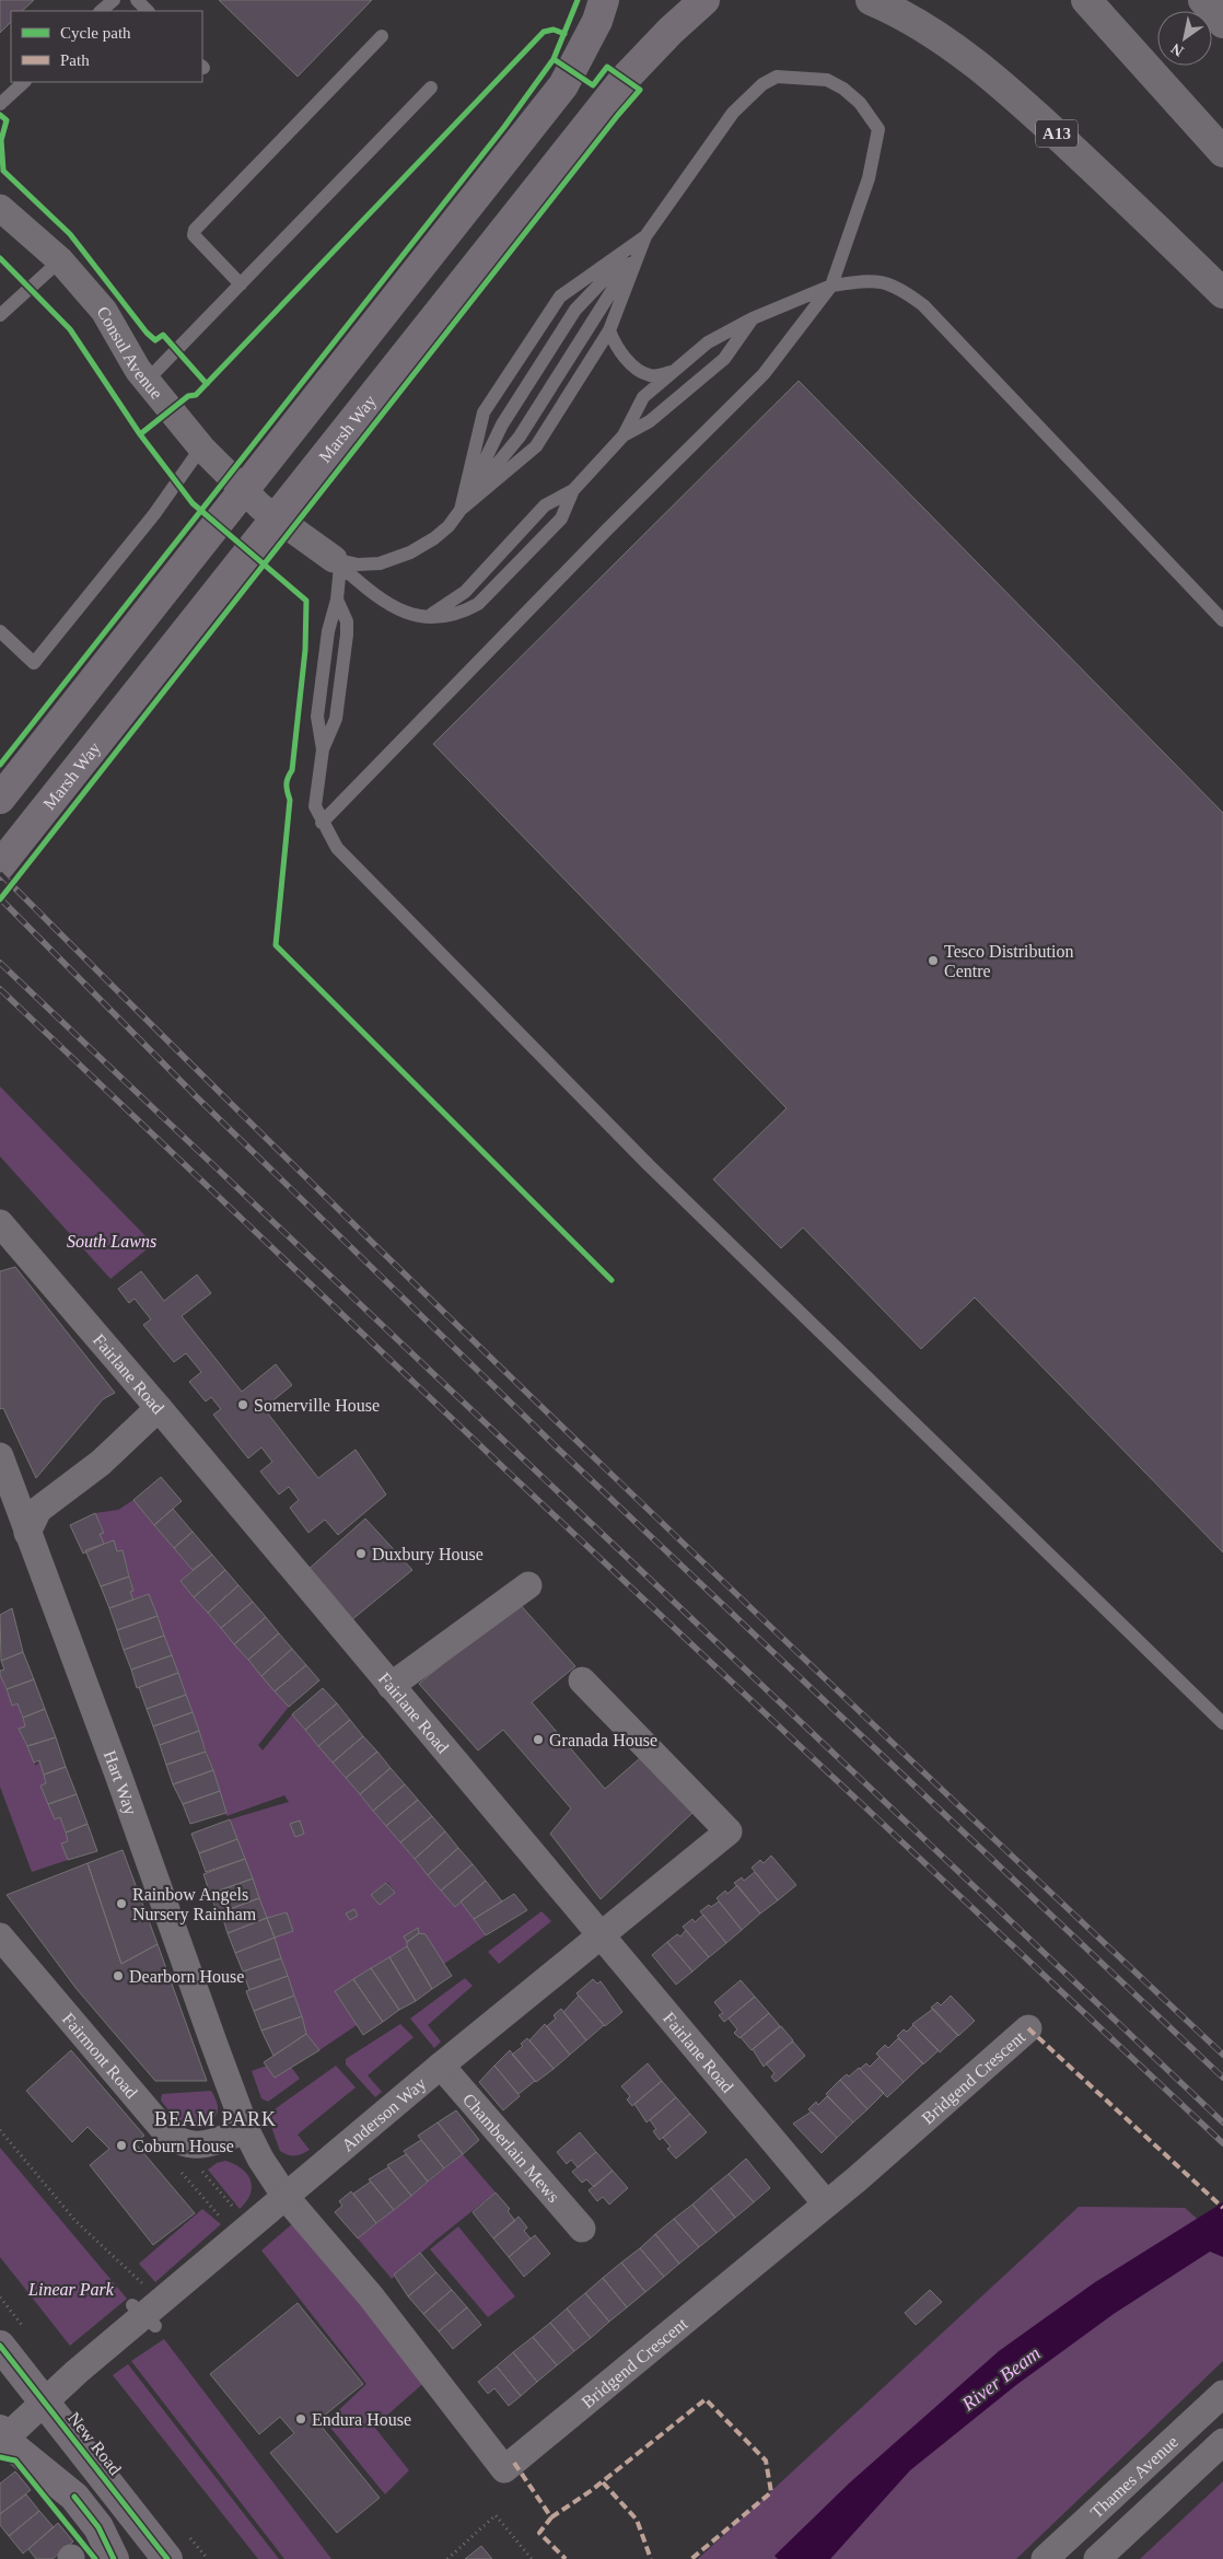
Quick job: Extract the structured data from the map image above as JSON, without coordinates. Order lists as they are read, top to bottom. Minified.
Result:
{"streets":{"highway":["A13"],"main road":["Marsh Way","New Road"],"street":["Consul Avenue","Fairlane Road","Hart Way","Fairmont Road","Bridgend Crescent","Anderson Way","Chamberlain Mews","Thames Avenue"]},"crossings":[["Fairlane Road","Bridgend Crescent"],["Fairlane Road","Anderson Way"],["Hart Way","Fairmont Road"],["Hart Way","Bridgend Crescent"],["Hart Way","Anderson Way"],["Bridgend Crescent","Anderson Way"],["Anderson Way","Chamberlain Mews"],["Anderson Way","New Road"]],"districts":["BEAM PARK"],"water":["River Beam"],"parks":["South Lawns","Linear Park"],"places":["Tesco Distribution Centre","Somerville House","Duxbury House","Granada House","Rainbow Angels Nursery Rainham","Dearborn House","Coburn House","Endura House"],"legend":["Cycle path","Path"],"north":"bottom left"}
